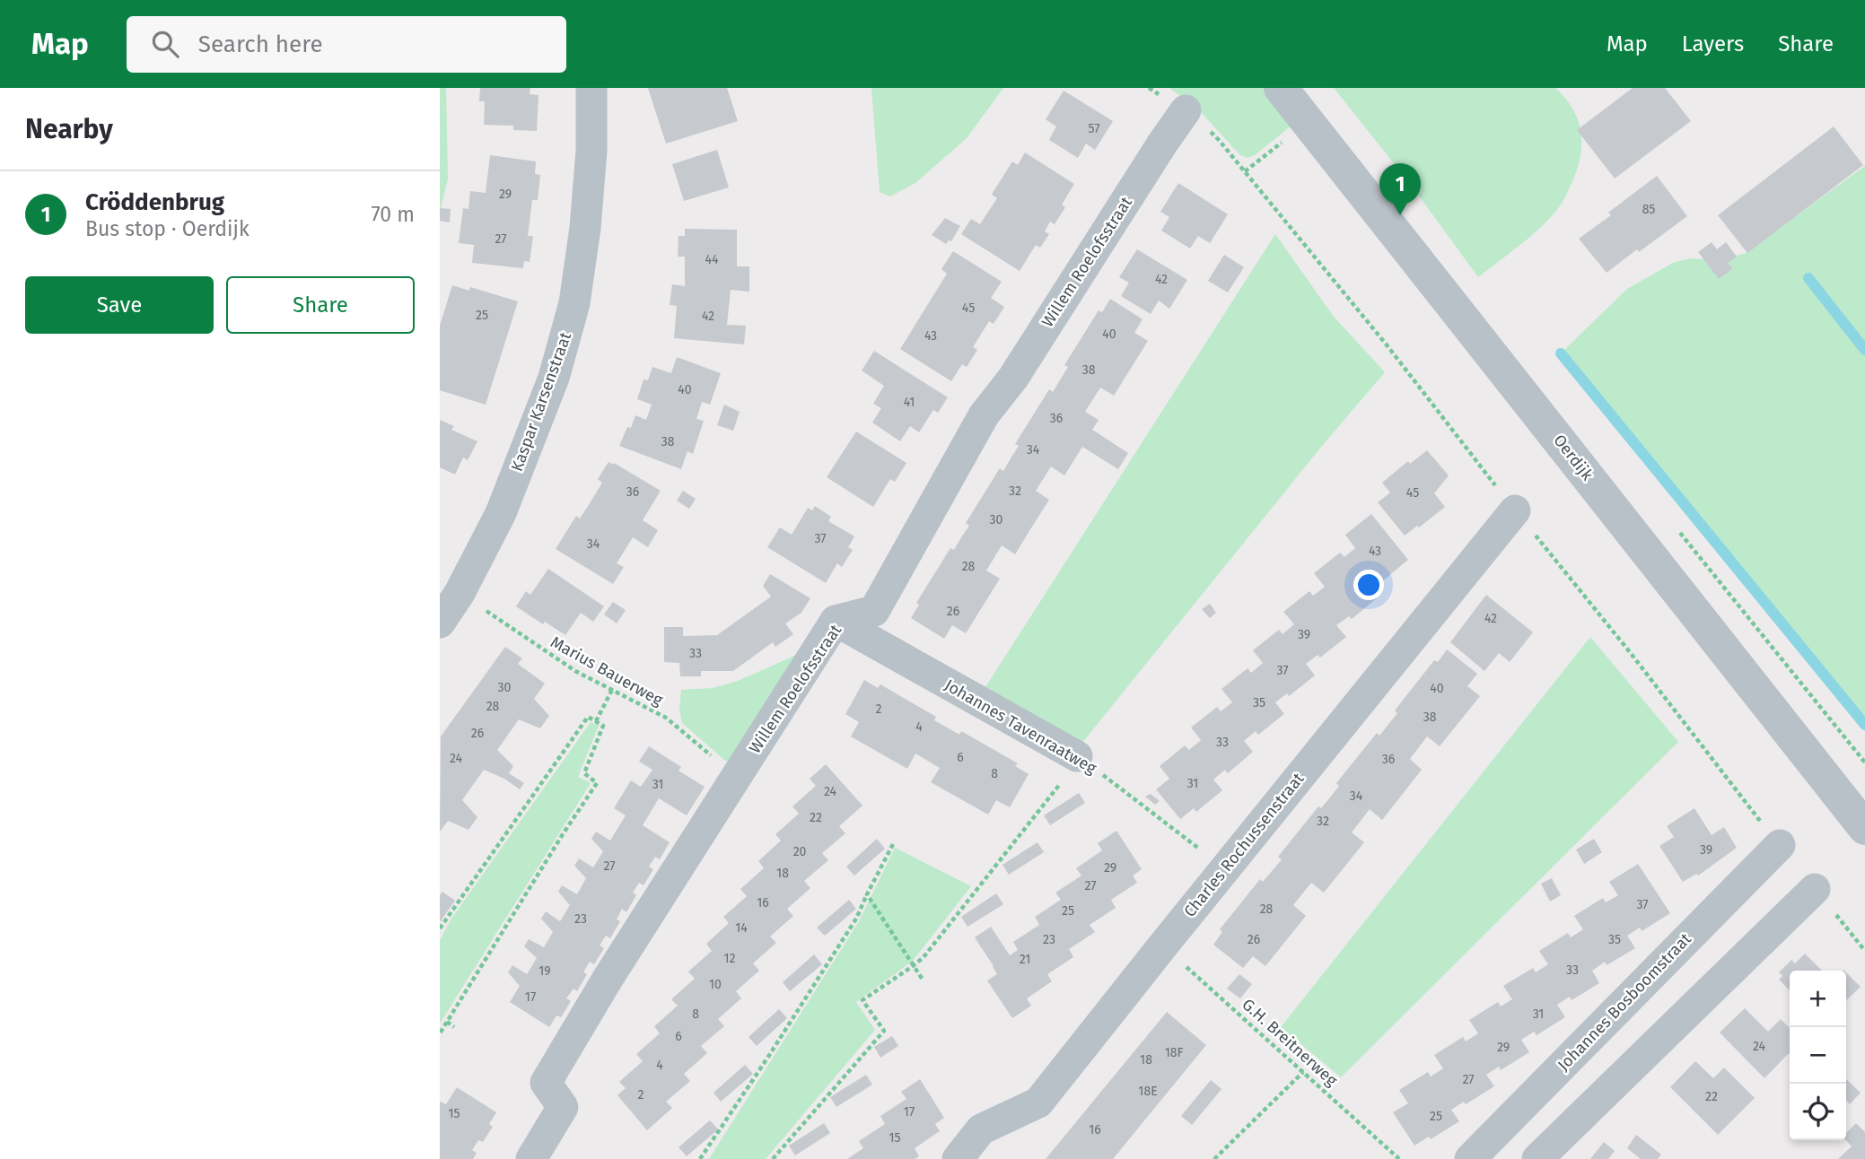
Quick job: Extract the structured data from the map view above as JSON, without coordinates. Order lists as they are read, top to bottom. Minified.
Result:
{"streets":{"street":["Willem Roelofsstraat","Kaspar Karsenstraat","Oerdijk","Johannes Tavenraatweg","Charles Rochussenstraat","Johannes Bosboomstraat"],"path":["Marius Bauerweg","G.H. Breitnerweg"]},"crossings":[["Willem Roelofsstraat","Marius Bauerweg"],["Willem Roelofsstraat","Johannes Tavenraatweg"],["Kaspar Karsenstraat","Marius Bauerweg"],["Johannes Tavenraatweg","Charles Rochussenstraat"],["Charles Rochussenstraat","G.H. Breitnerweg"]],"house_numbers":["57","29","85","27","44","42","45","25","42","40","43","38","40","41","36","38","34","32","36","45","30","37","34","43","28","26","42","39","33","37","30","40","35","28","2","38","4","26","33","6","24","36","8","31","31","24","34","22","32","39","20","27","29","18","27","16","37","28","25","23","14","23","26","35","12","21","33","19","10","17","8","31","6","24","29","18F","18","4","27","18E","2","22","17","15","25","16","15"],"page":{"header":"Map","search":"Search here","nav":["Map","Layers","Share"],"heading":"Nearby","pins":"1","list":[{"mark":"1","name":"Cröddenbrug","note":"Bus stop · Oerdijk","value":"70 m"}],"buttons":["Save","Share"],"map_buttons":["+","−"]}}
